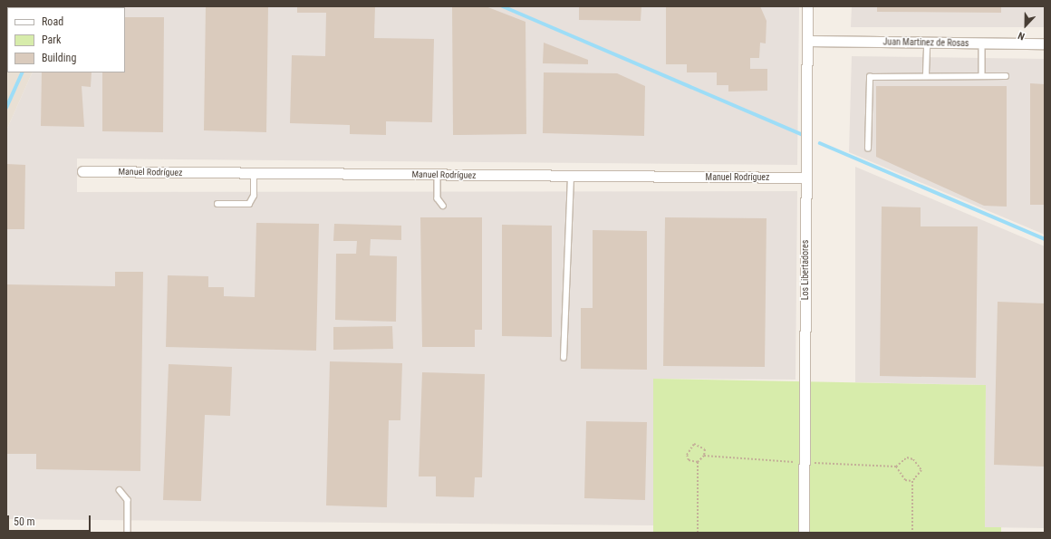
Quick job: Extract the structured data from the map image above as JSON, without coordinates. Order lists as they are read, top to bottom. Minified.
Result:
{"streets":{"street":["Juan Martinez de Rosas","Manuel Rodríguez","Los Libertadores"]},"crossings":[["Juan Martinez de Rosas","Los Libertadores"],["Manuel Rodríguez","Los Libertadores"]],"legend":["Road","Park","Building"],"scale_bar":"50 m","north":"bottom"}
